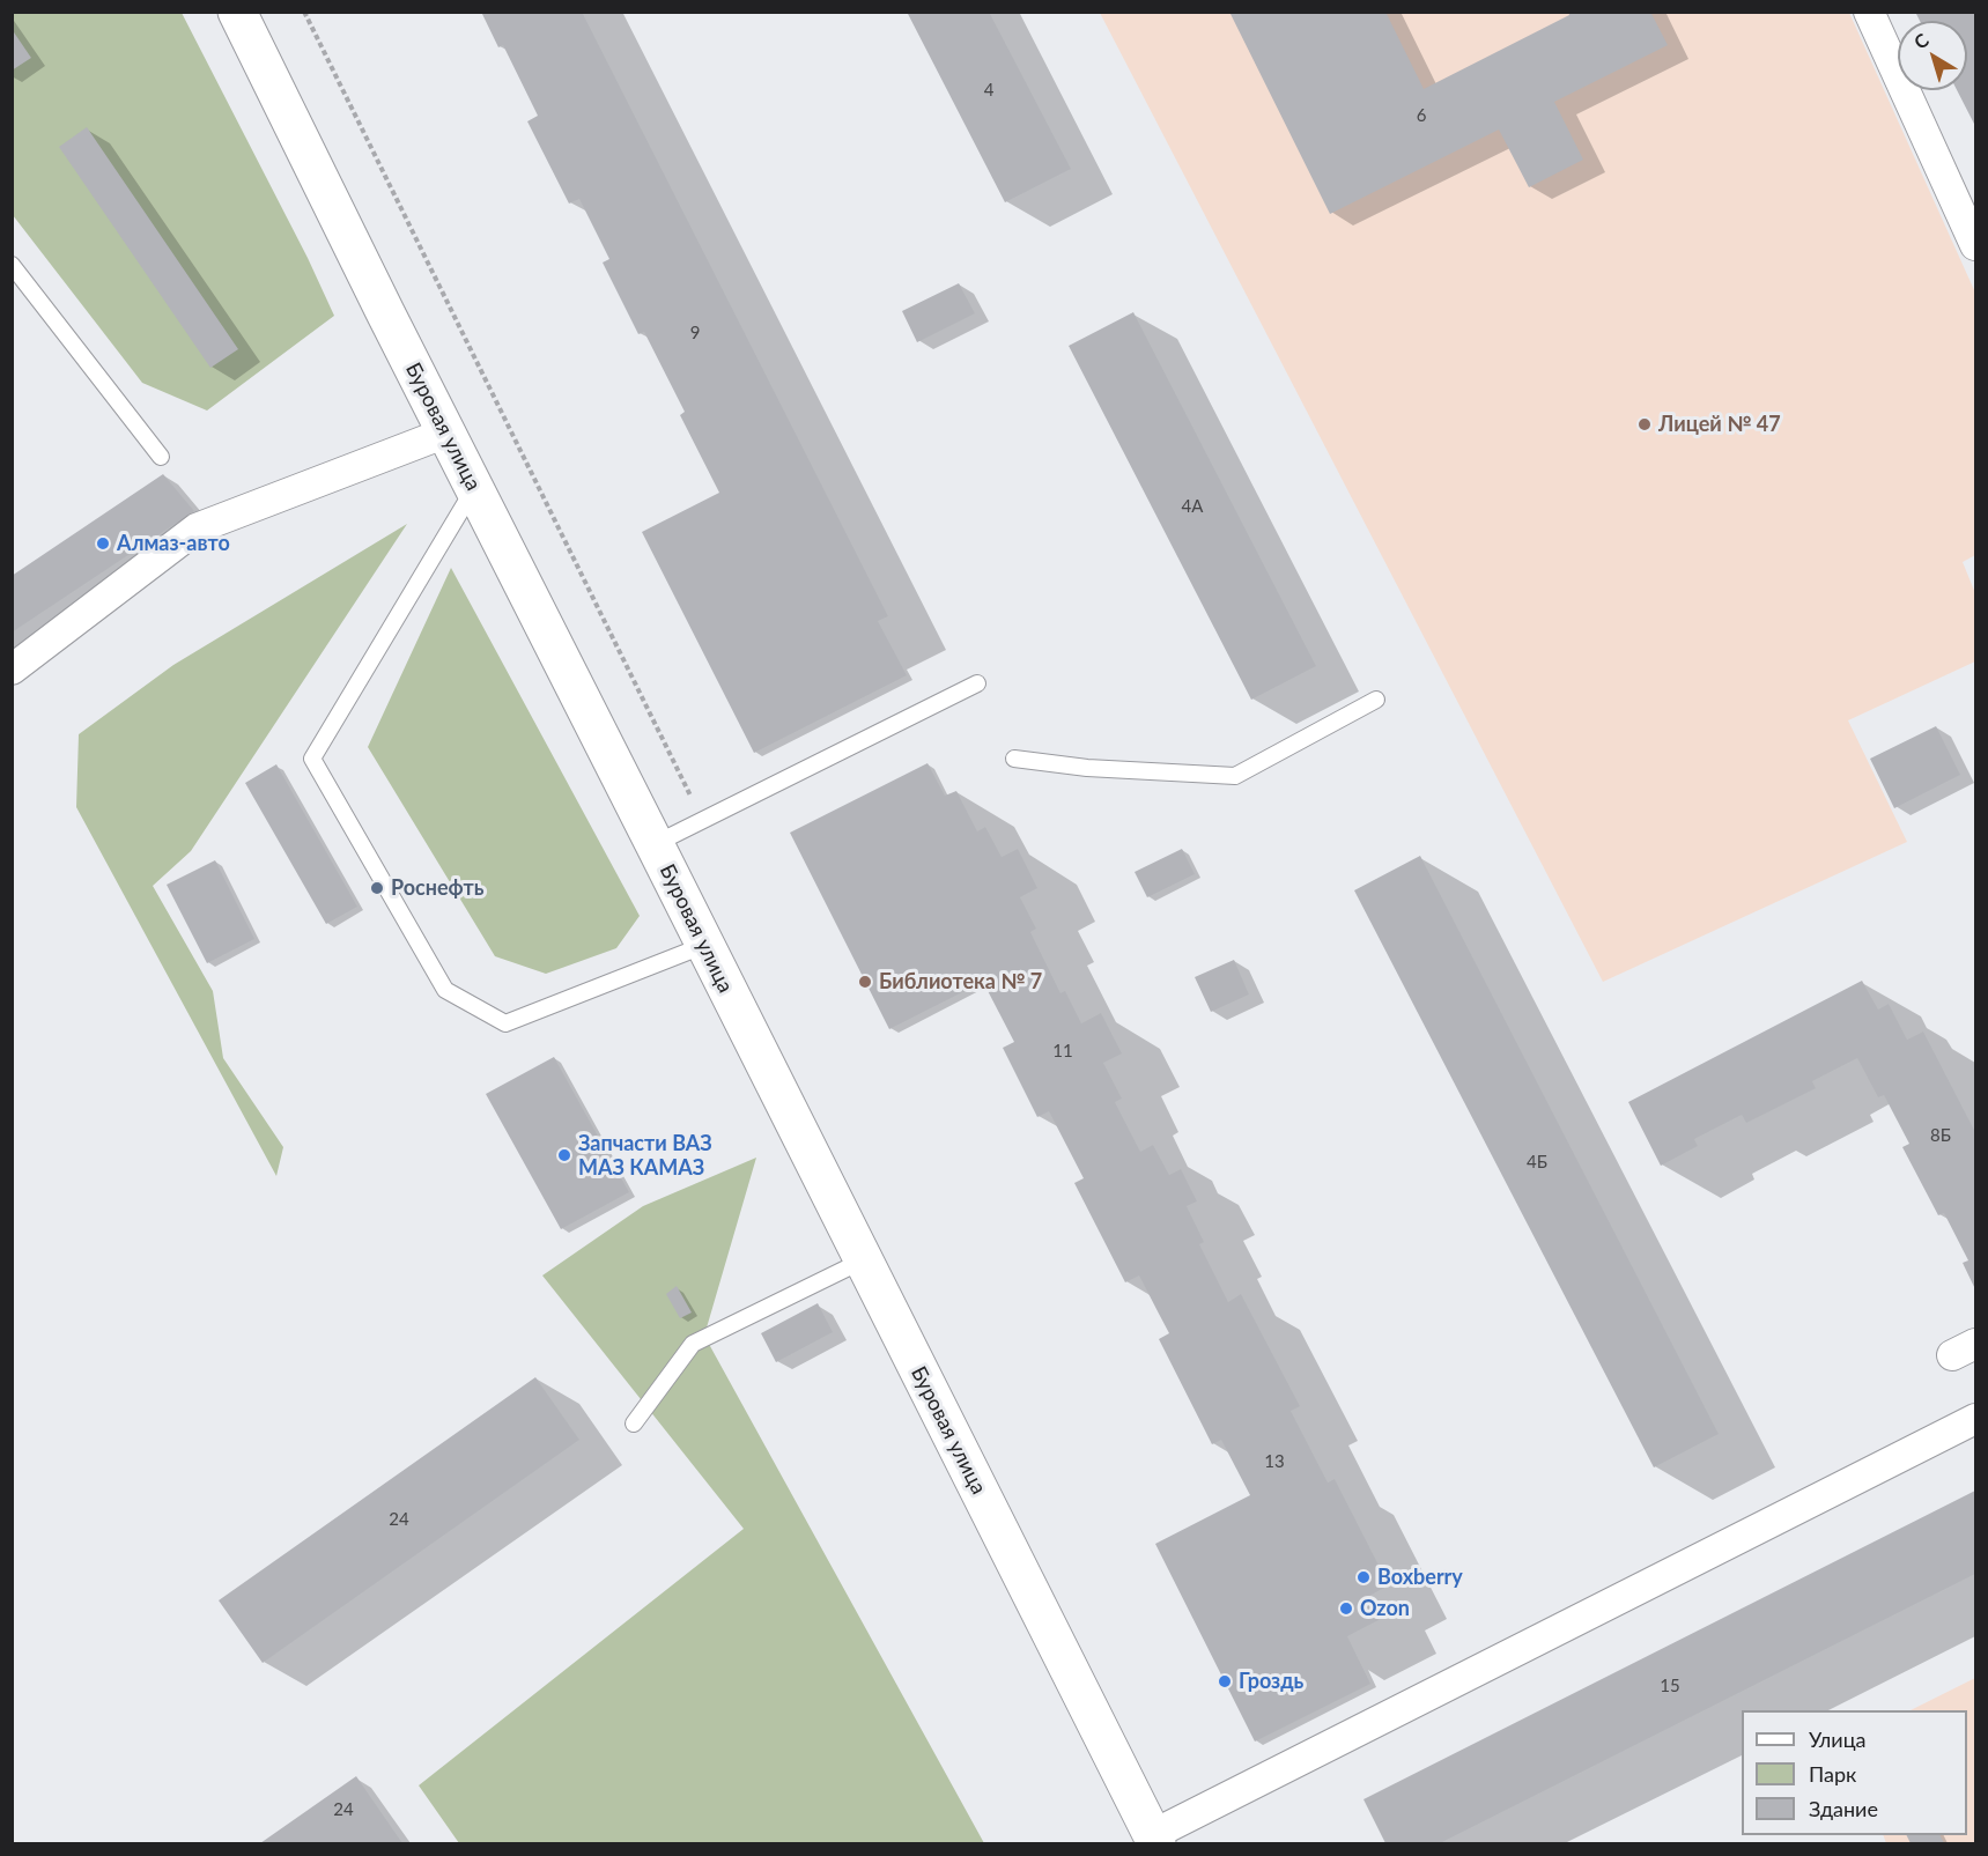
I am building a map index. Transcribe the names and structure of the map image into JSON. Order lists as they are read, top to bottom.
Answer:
{
  "streets": {
    "main road": ["Буровая улица"]
  },
  "places": [
    "Лицей № 47",
    "Алмаз-авто",
    "Роснефть",
    "Библиотека № 7",
    "Запчасти ВАЗ МАЗ КАМАЗ",
    "Boxberry",
    "Ozon",
    "Гроздь"
  ],
  "house_numbers": [
    "4",
    "6",
    "9",
    "4А",
    "11",
    "8Б",
    "4Б",
    "13",
    "24",
    "15",
    "24"
  ],
  "legend": ["Улица", "Парк", "Здание"],
  "north": "top left"
}
